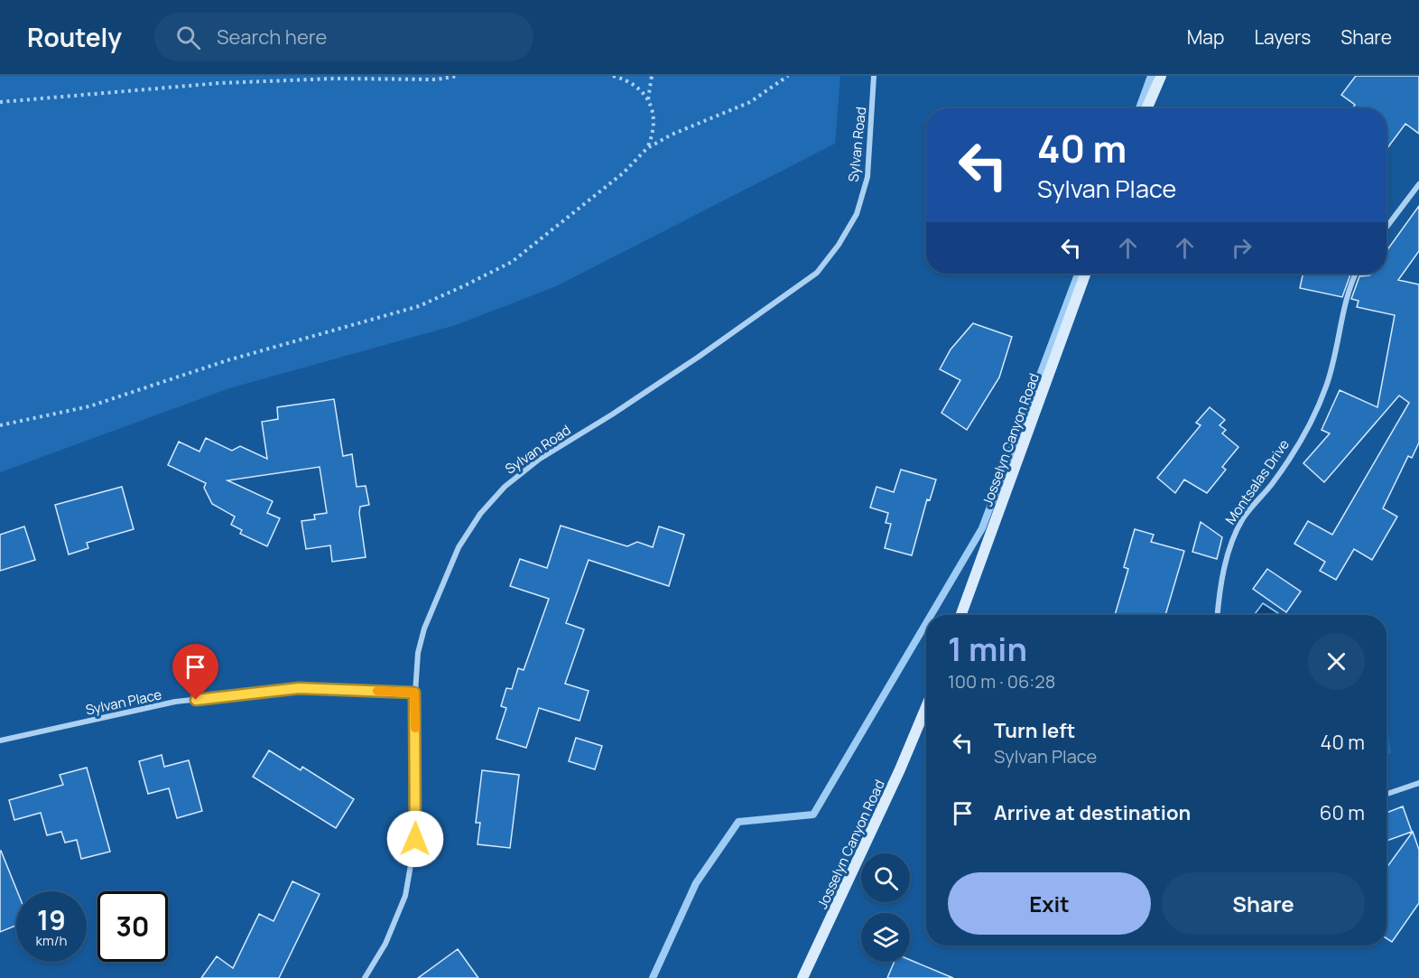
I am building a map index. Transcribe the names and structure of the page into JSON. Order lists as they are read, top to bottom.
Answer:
{
  "streets": {
    "street": [
      "Sylvan Road",
      "Josselyn Canyon Road",
      "Montsalas Drive",
      "Sylvan Place"
    ]
  },
  "crossings": [
    ["Sylvan Road", "Sylvan Place"]
  ],
  "page": {
    "header": "Routely",
    "search": "Search here",
    "nav": ["Map", "Layers", "Share"],
    "turn": ["40 m", "Sylvan Place"],
    "heading": ["1 min", "100 m · 06:28"],
    "list": [
      {
        "name": "Turn left",
        "note": "Sylvan Place",
        "value": "40 m"
      },
      {
        "name": "Arrive at destination",
        "value": "60 m"
      }
    ],
    "buttons": ["Exit", "Share"],
    "speed": "19 km/h",
    "limit": "30"
  }
}
